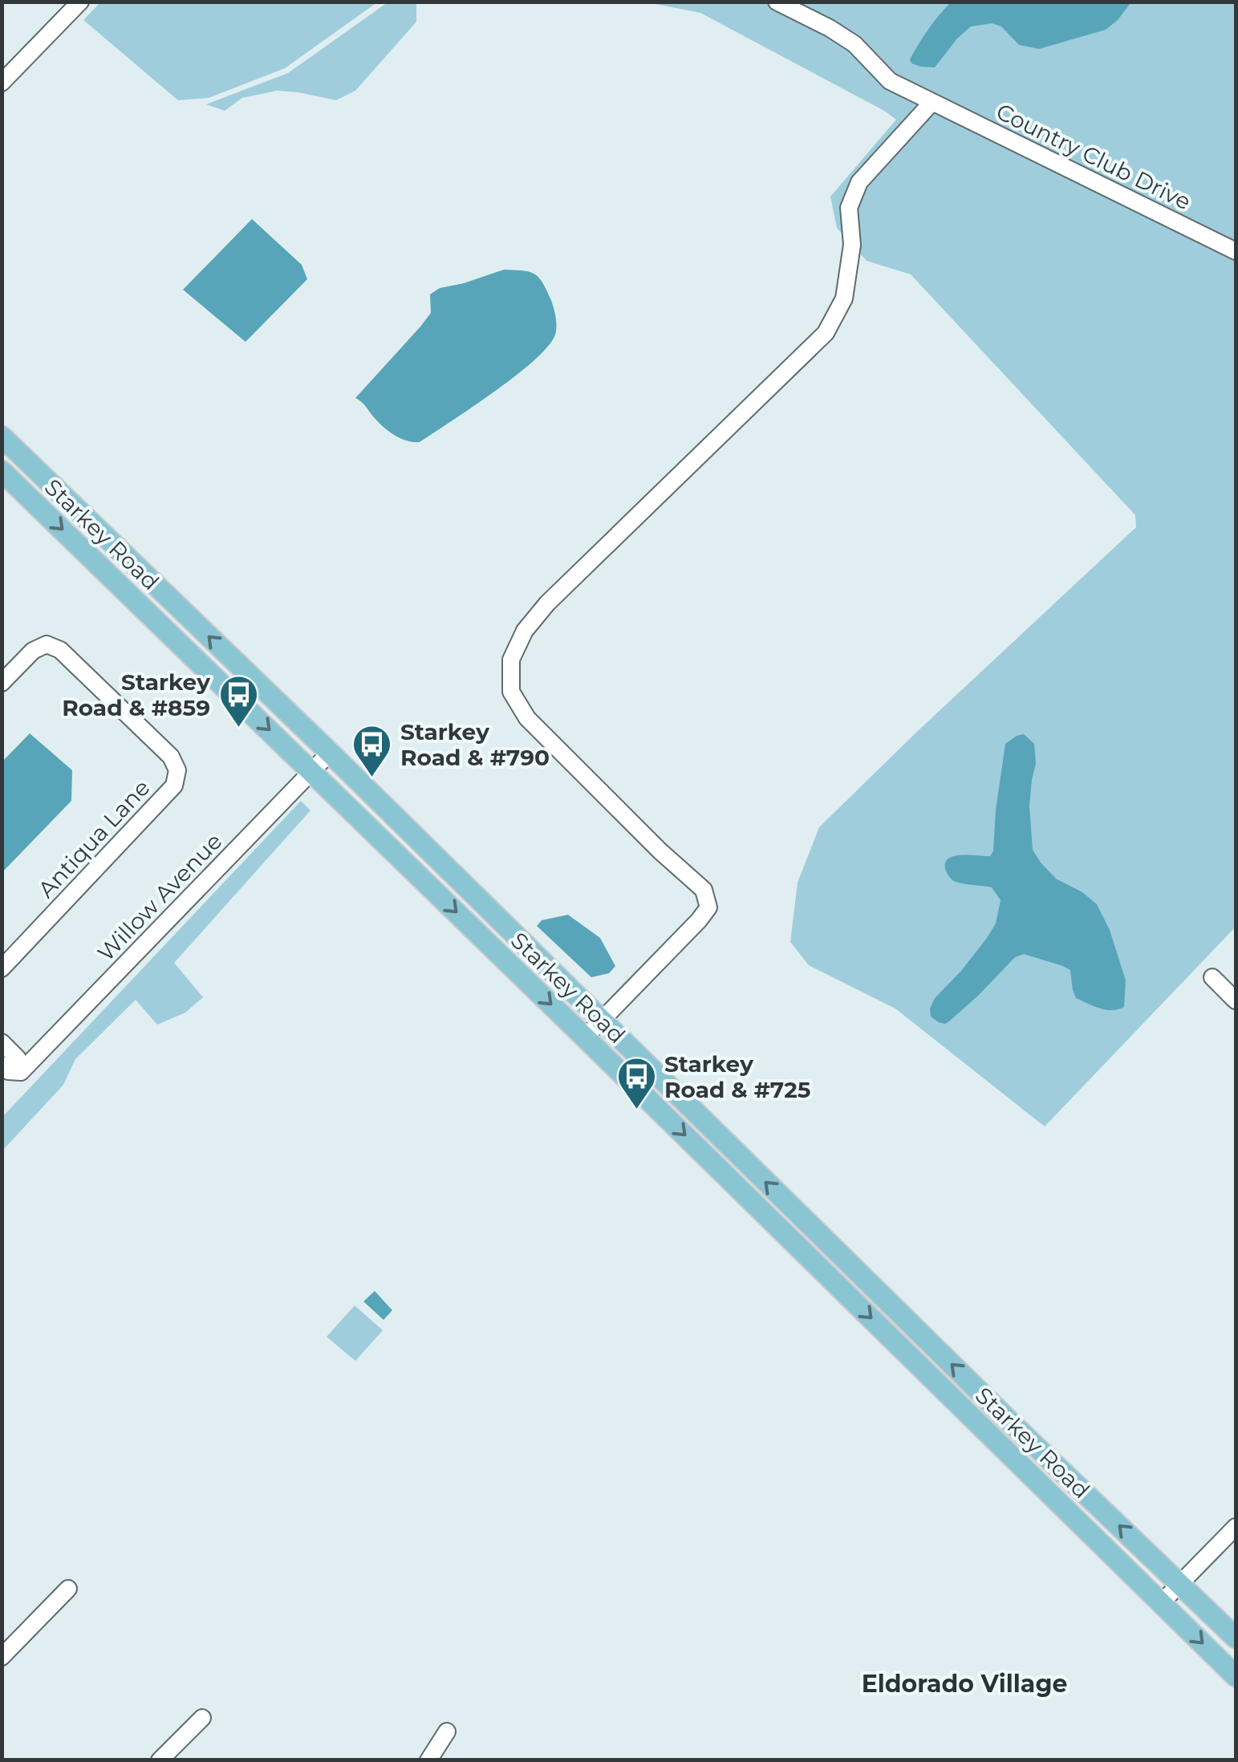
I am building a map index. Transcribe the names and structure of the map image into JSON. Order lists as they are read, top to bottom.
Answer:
{
  "streets": {
    "main road": ["Starkey Road"],
    "street": ["Country Club Drive", "Antiqua Lane", "Willow Avenue"]
  },
  "crossings": [
    ["Starkey Road", "Willow Avenue"]
  ],
  "districts": ["Eldorado Village"],
  "places": {
    "bus stop": ["Starkey Road & #859", "Starkey Road & #790", "Starkey Road & #725"]
  }
}
